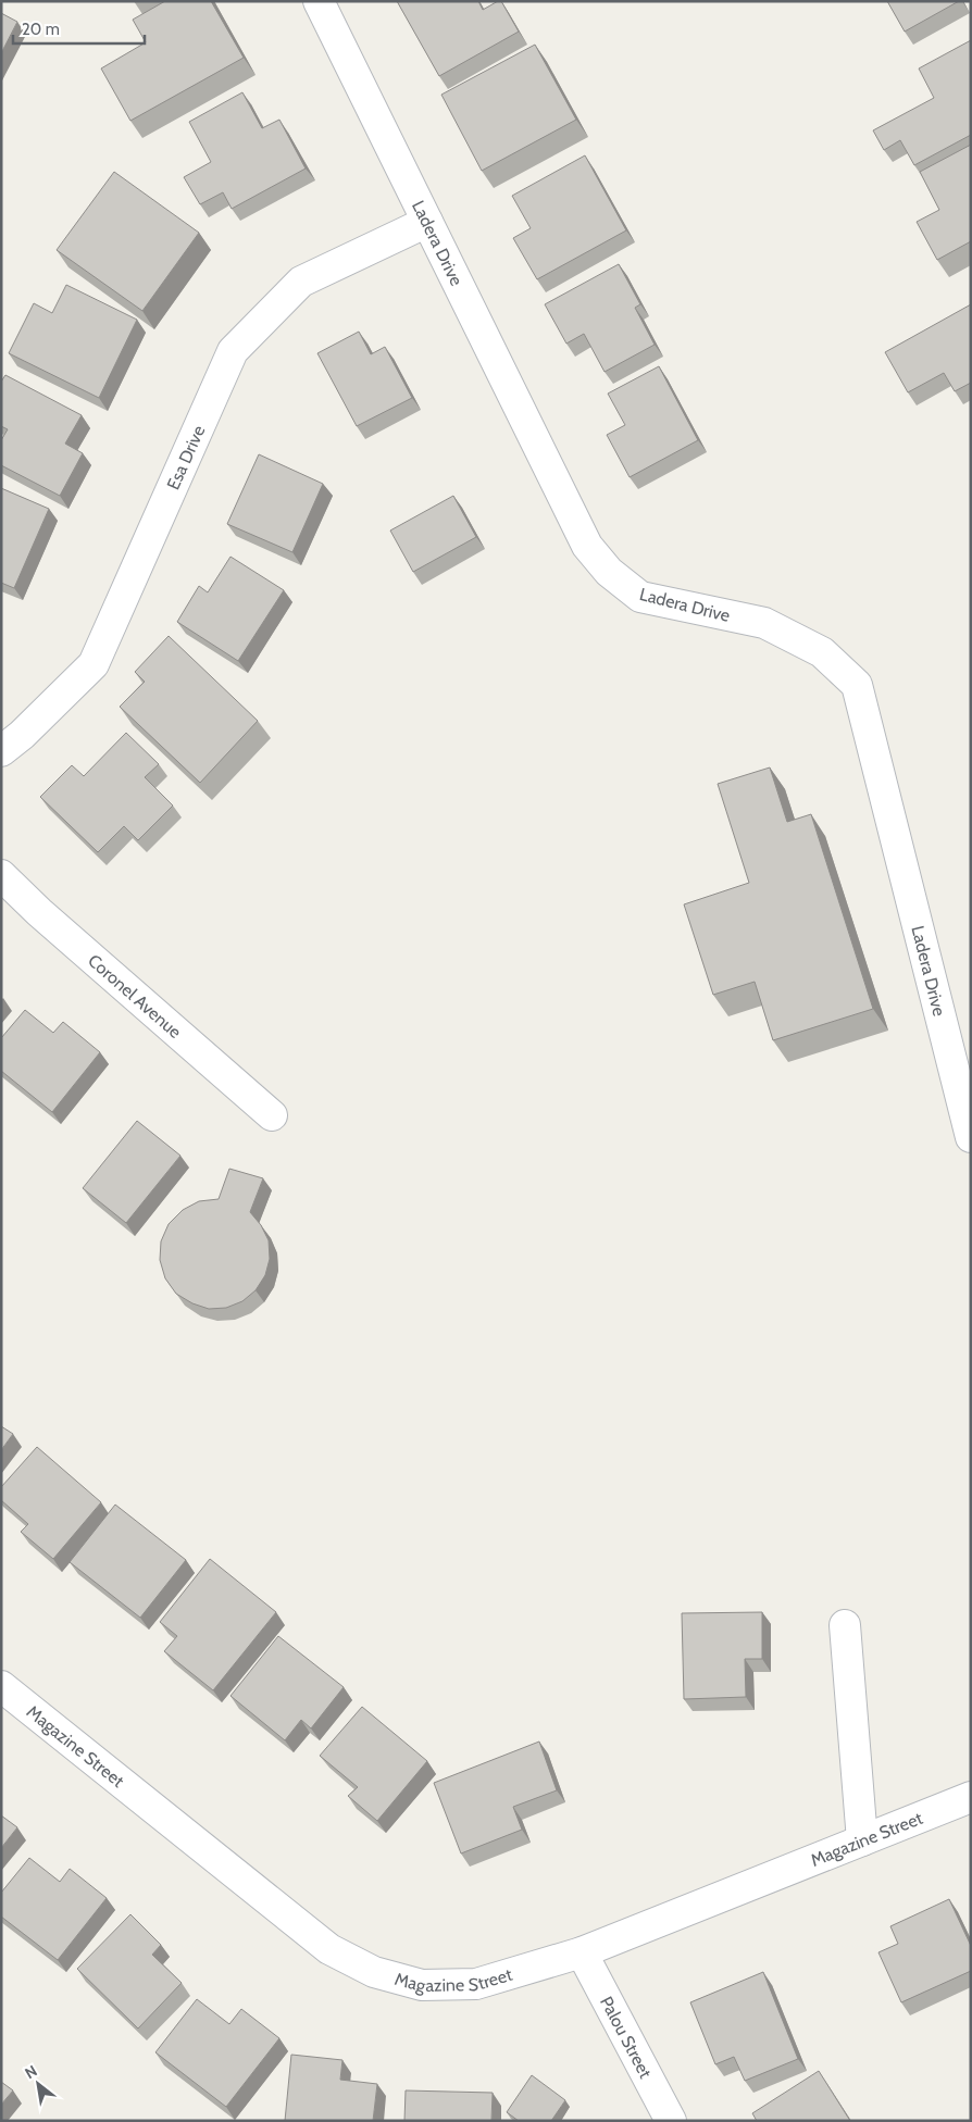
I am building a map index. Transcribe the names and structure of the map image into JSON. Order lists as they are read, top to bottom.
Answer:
{
  "streets": {
    "street": [
      "Ladera Drive",
      "Esa Drive",
      "Coronel Avenue",
      "Magazine Street",
      "Palou Street"
    ]
  },
  "crossings": [
    ["Ladera Drive", "Esa Drive"],
    ["Magazine Street", "Palou Street"]
  ],
  "scale_bar": "20 m",
  "north": "top left"
}
